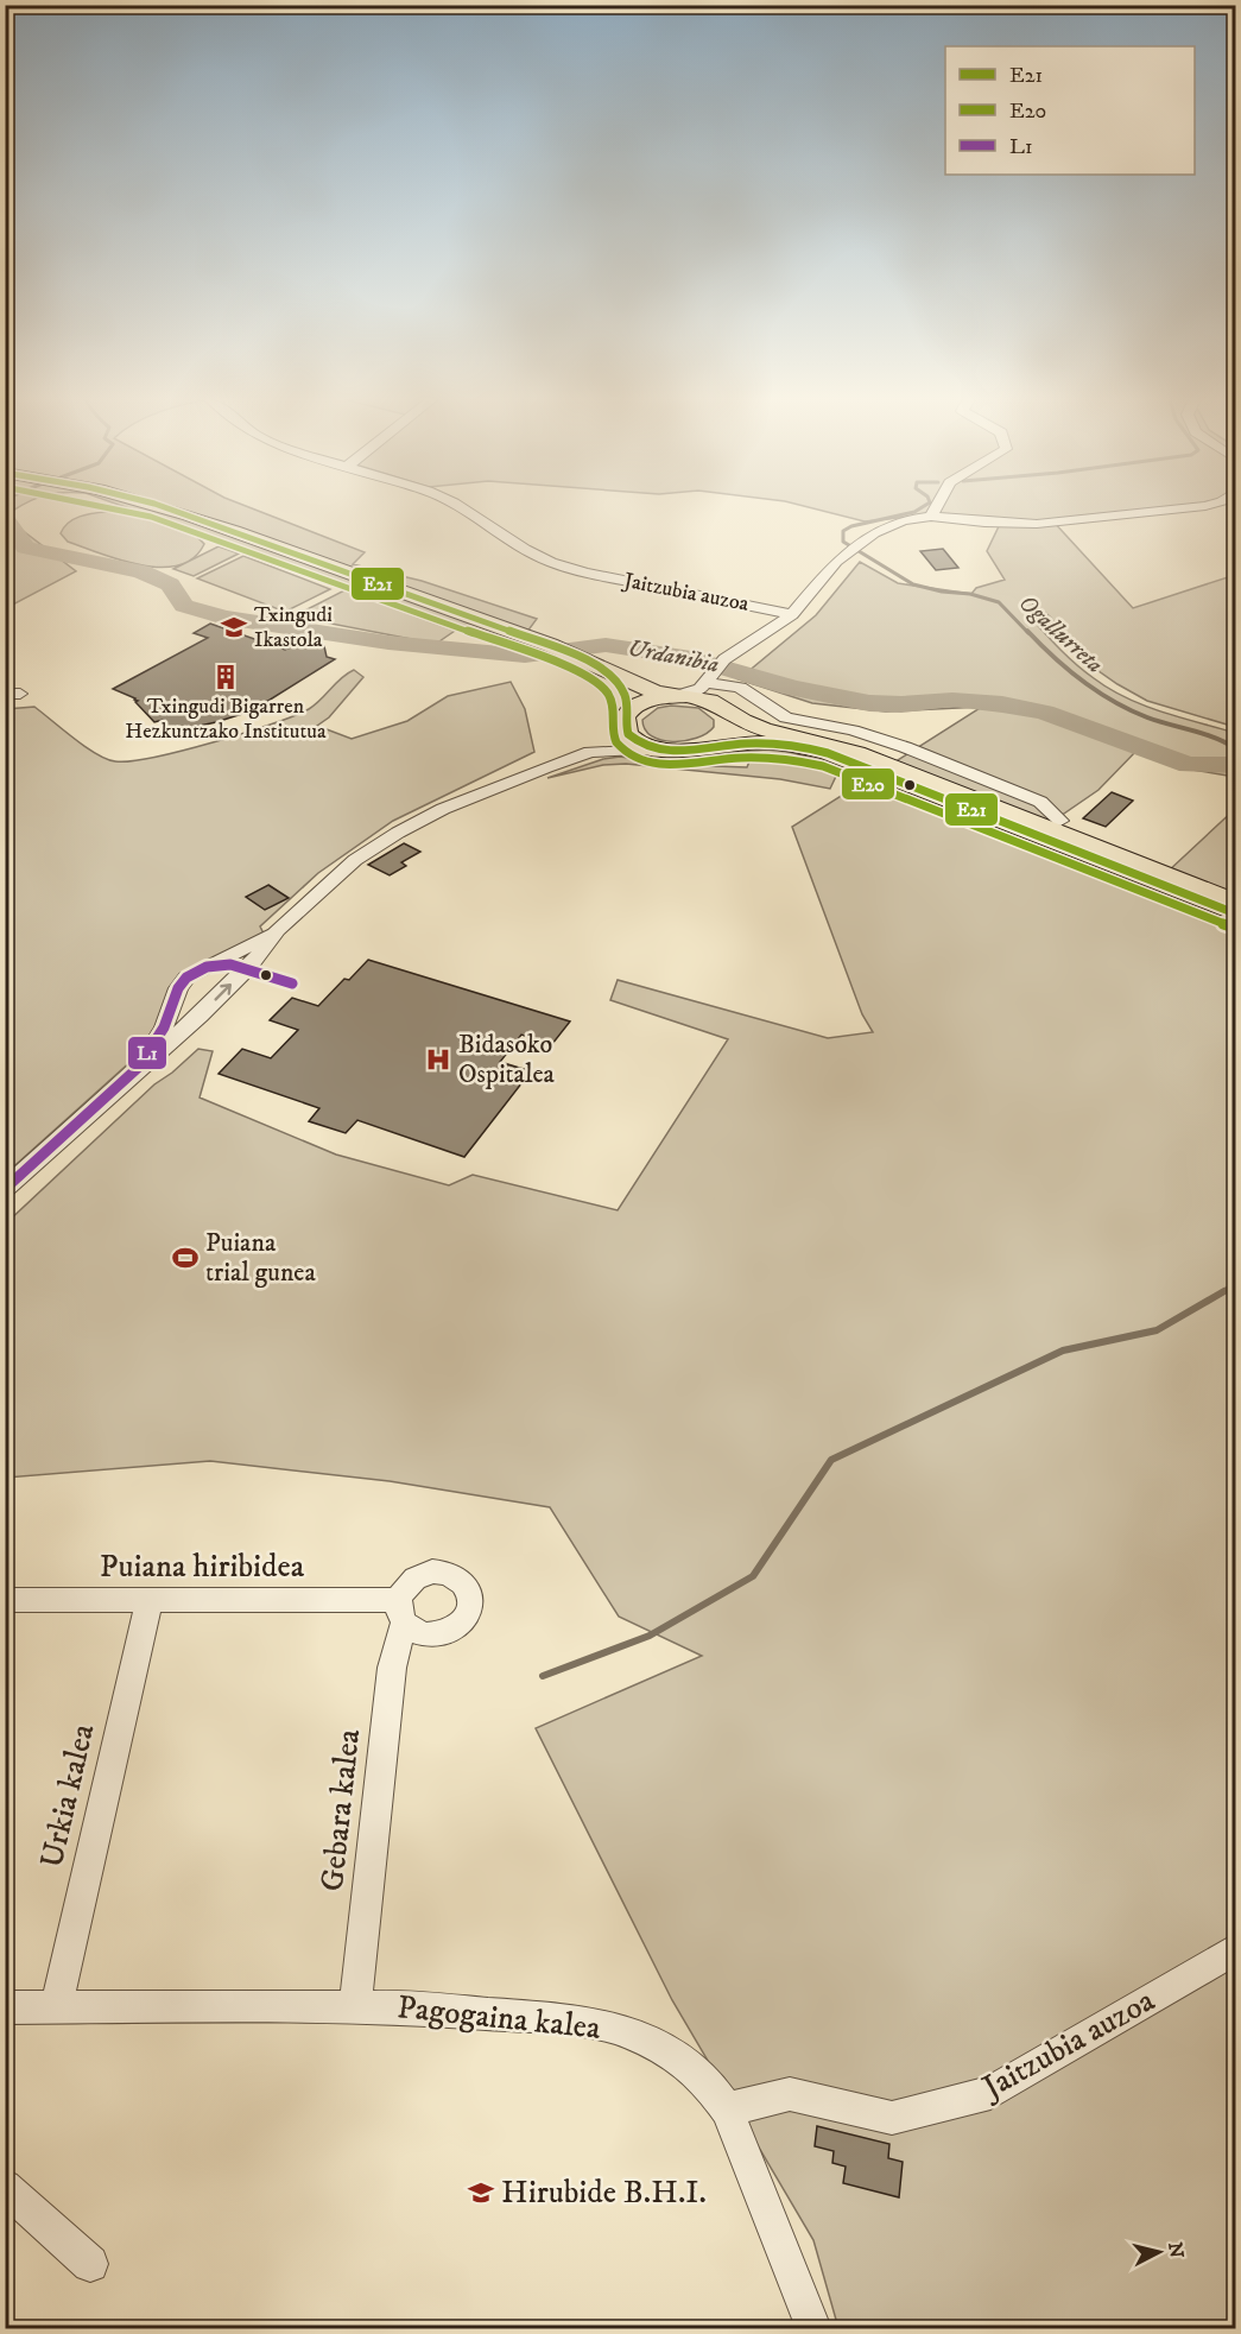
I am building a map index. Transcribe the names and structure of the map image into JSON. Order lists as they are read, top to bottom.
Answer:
{
  "streets": {
    "street": [
      "Jaitzubia auzoa",
      "Puiana hiribidea",
      "Urkia kalea",
      "Gebara kalea",
      "Pagogaina kalea"
    ]
  },
  "crossings": [
    ["Jaitzubia auzoa", "Pagogaina kalea"],
    ["Puiana hiribidea", "Urkia kalea"],
    ["Puiana hiribidea", "Gebara kalea"],
    ["Urkia kalea", "Pagogaina kalea"],
    ["Gebara kalea", "Pagogaina kalea"]
  ],
  "water": ["Ogallurreta", "Urdanibia"],
  "places": {
    "school or university": ["Txingudi Ikastola", "Hirubide B.H.I."],
    "building": ["Txingudi Bigarren Hezkuntzako Institutua"],
    "hospital": ["Bidasoko Ospitalea"],
    "sports": ["Puiana trial gunea"]
  },
  "lines": ["transit line E21", "transit line E20", "transit line L1"],
  "legend": ["E21", "E20", "L1"],
  "north": "right"
}
